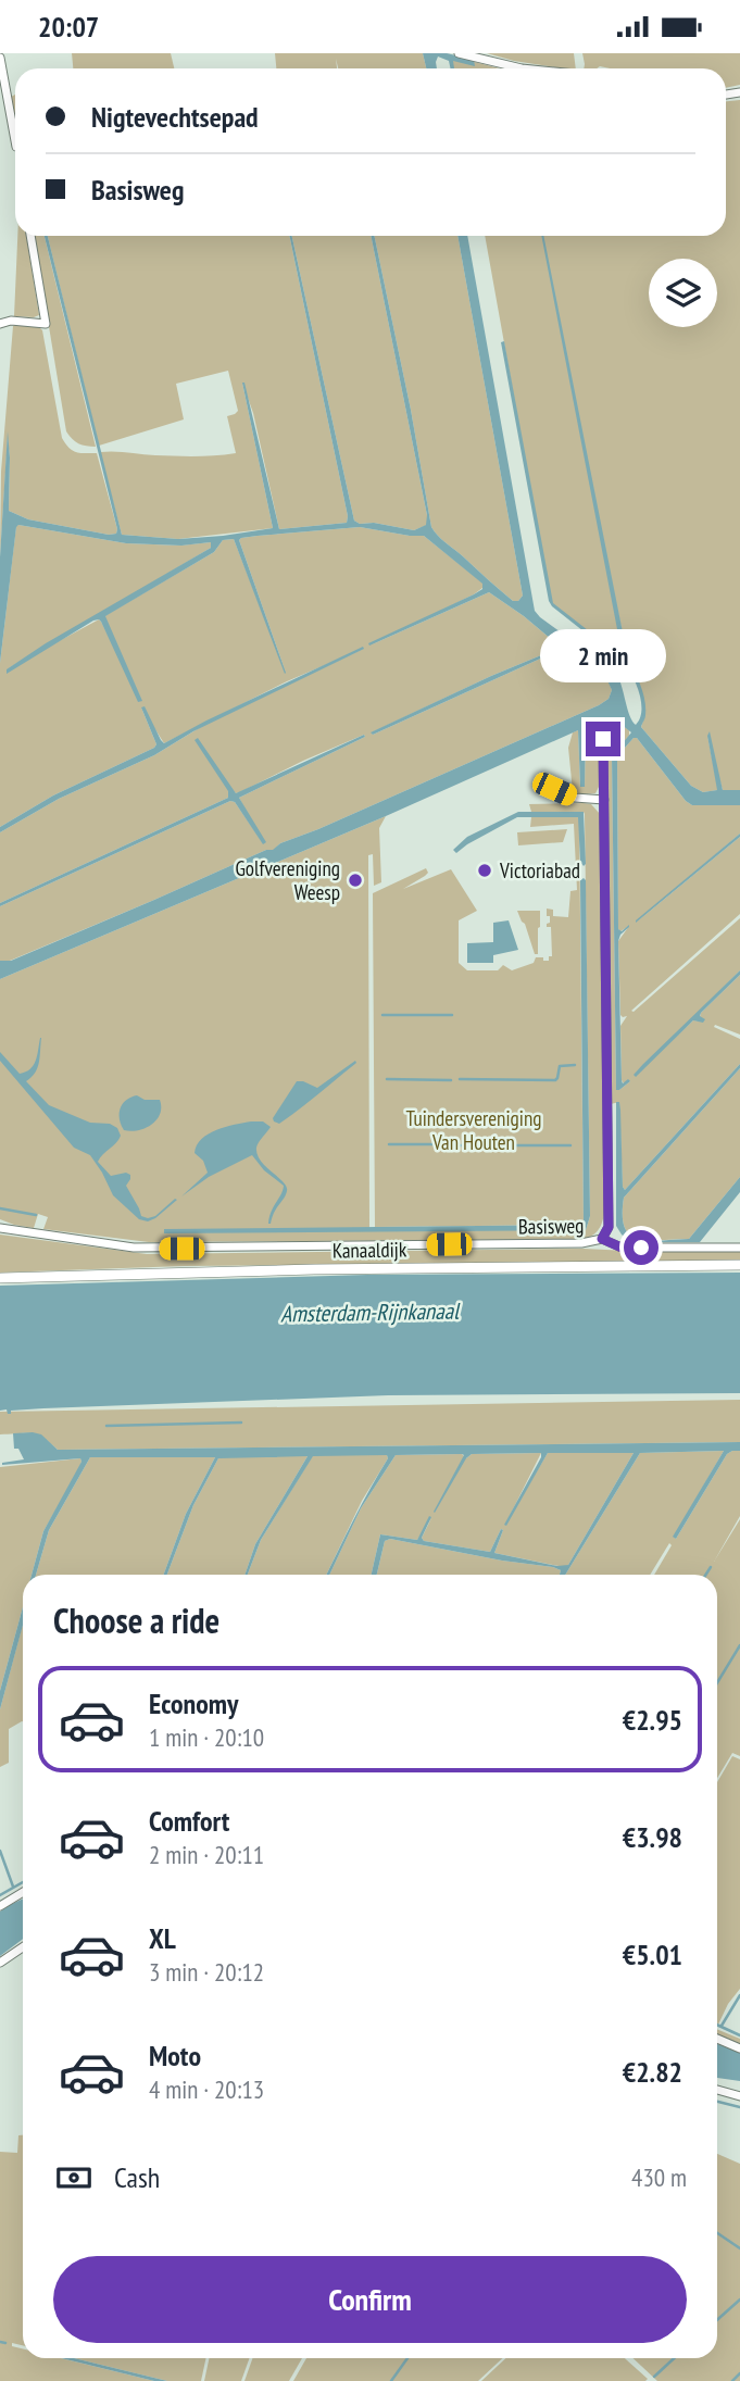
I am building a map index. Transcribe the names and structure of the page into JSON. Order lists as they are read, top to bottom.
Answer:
{
  "streets": {
    "street": ["Basisweg", "Kanaaldijk"]
  },
  "water": ["Amsterdam-Rijnkanaal"],
  "parks": ["Tuindersvereniging Van Houten"],
  "places": ["Victoriabad", "Golfvereniging Weesp"],
  "page": {
    "status": "20:07",
    "banner": ["Nigtevechtsepad", "Basisweg"],
    "bubble": "2 min",
    "heading": "Choose a ride",
    "list": [
      {
        "name": "Economy",
        "note": "1 min · 20:10",
        "value": "€2.95"
      },
      {
        "name": "Comfort",
        "note": "2 min · 20:11",
        "value": "€3.98"
      },
      {
        "name": "XL",
        "note": "3 min · 20:12",
        "value": "€5.01"
      },
      {
        "name": "Moto",
        "note": "4 min · 20:13",
        "value": "€2.82"
      }
    ],
    "pay": ["Cash", "430 m"],
    "buttons": "Confirm"
  }
}
